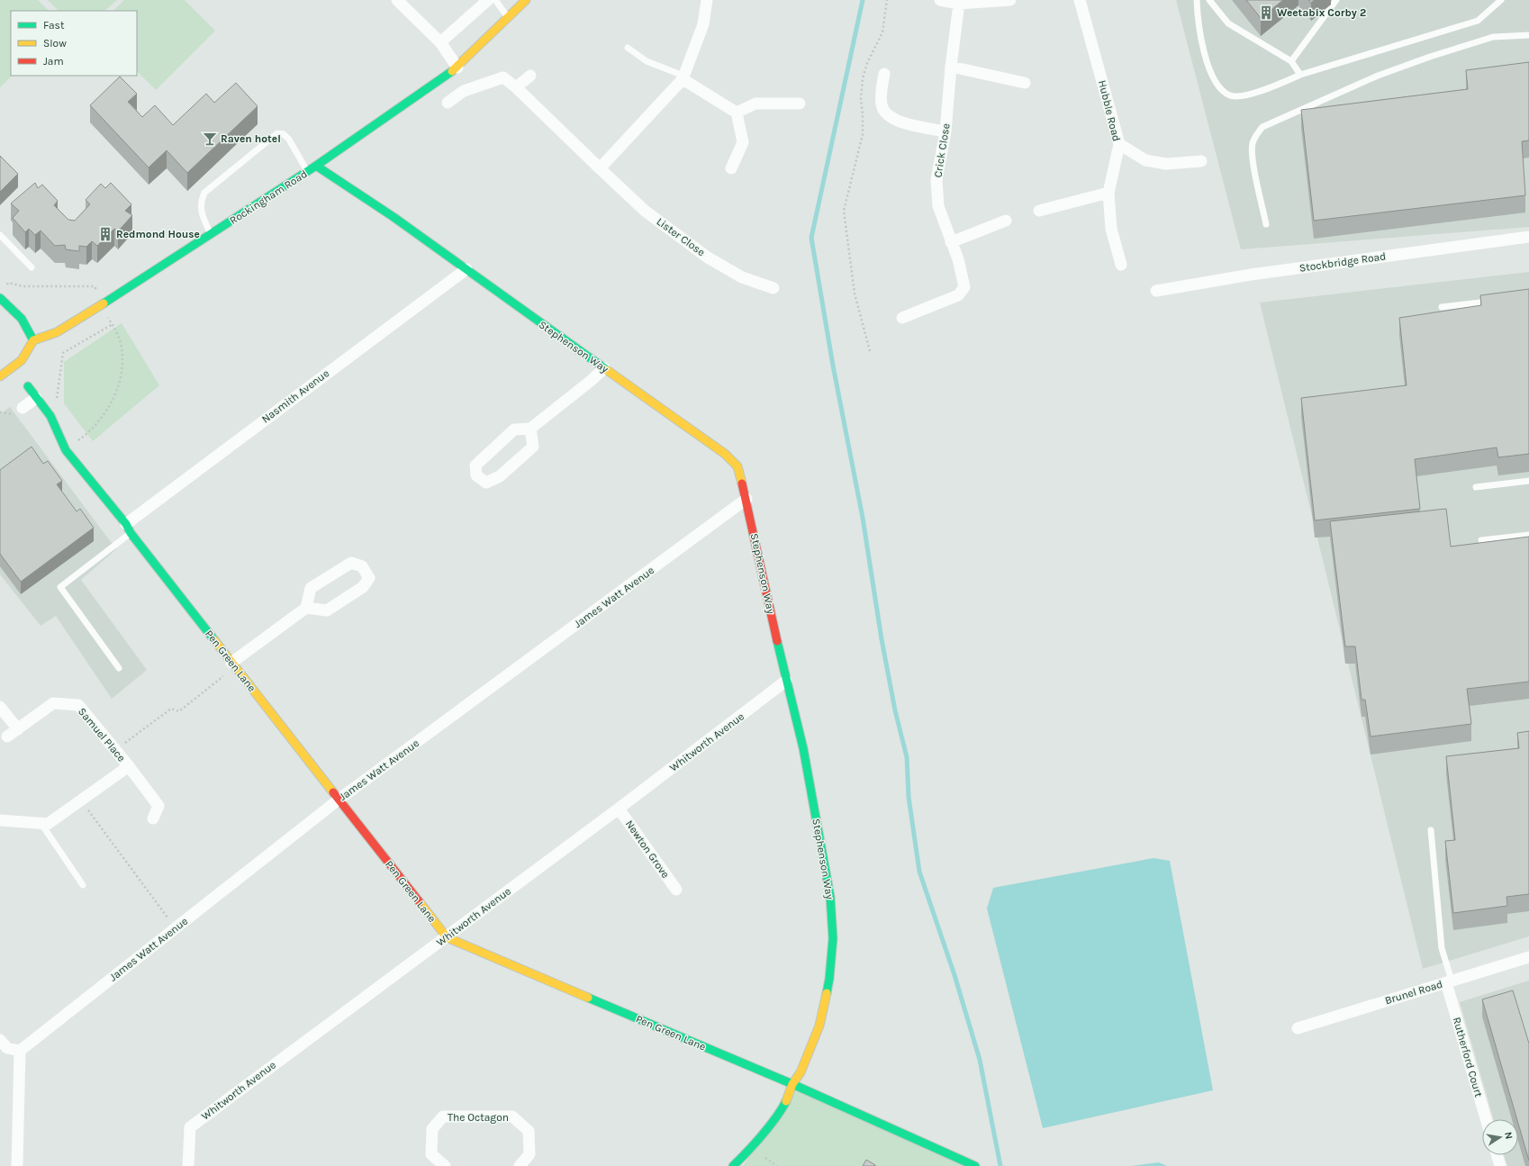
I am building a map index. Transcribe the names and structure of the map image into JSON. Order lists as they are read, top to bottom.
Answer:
{
  "streets": {
    "street": [
      "Hubble Road",
      "Crick Close",
      "Rockingham Road",
      "Lister Close",
      "Stockbridge Road",
      "Stephenson Way",
      "Nasmith Avenue",
      "James Watt Avenue",
      "Pen Green Lane",
      "Samuel Place",
      "Whitworth Avenue",
      "Newton Grove",
      "Brunel Road",
      "Rutherford Court",
      "The Octagon"
    ]
  },
  "crossings": [
    ["Rockingham Road", "Stephenson Way"],
    ["Stephenson Way", "Nasmith Avenue"],
    ["Stephenson Way", "James Watt Avenue"],
    ["Stephenson Way", "Pen Green Lane"],
    ["Stephenson Way", "Whitworth Avenue"],
    ["Nasmith Avenue", "Pen Green Lane"],
    ["James Watt Avenue", "Pen Green Lane"],
    ["Pen Green Lane", "Whitworth Avenue"],
    ["Whitworth Avenue", "Newton Grove"],
    ["Brunel Road", "Rutherford Court"]
  ],
  "places": {
    "building": ["Weetabix Corby 2", "Redmond House"],
    "bar": ["Raven hotel"]
  },
  "legend": ["Fast", "Slow", "Jam"],
  "north": "right"
}
